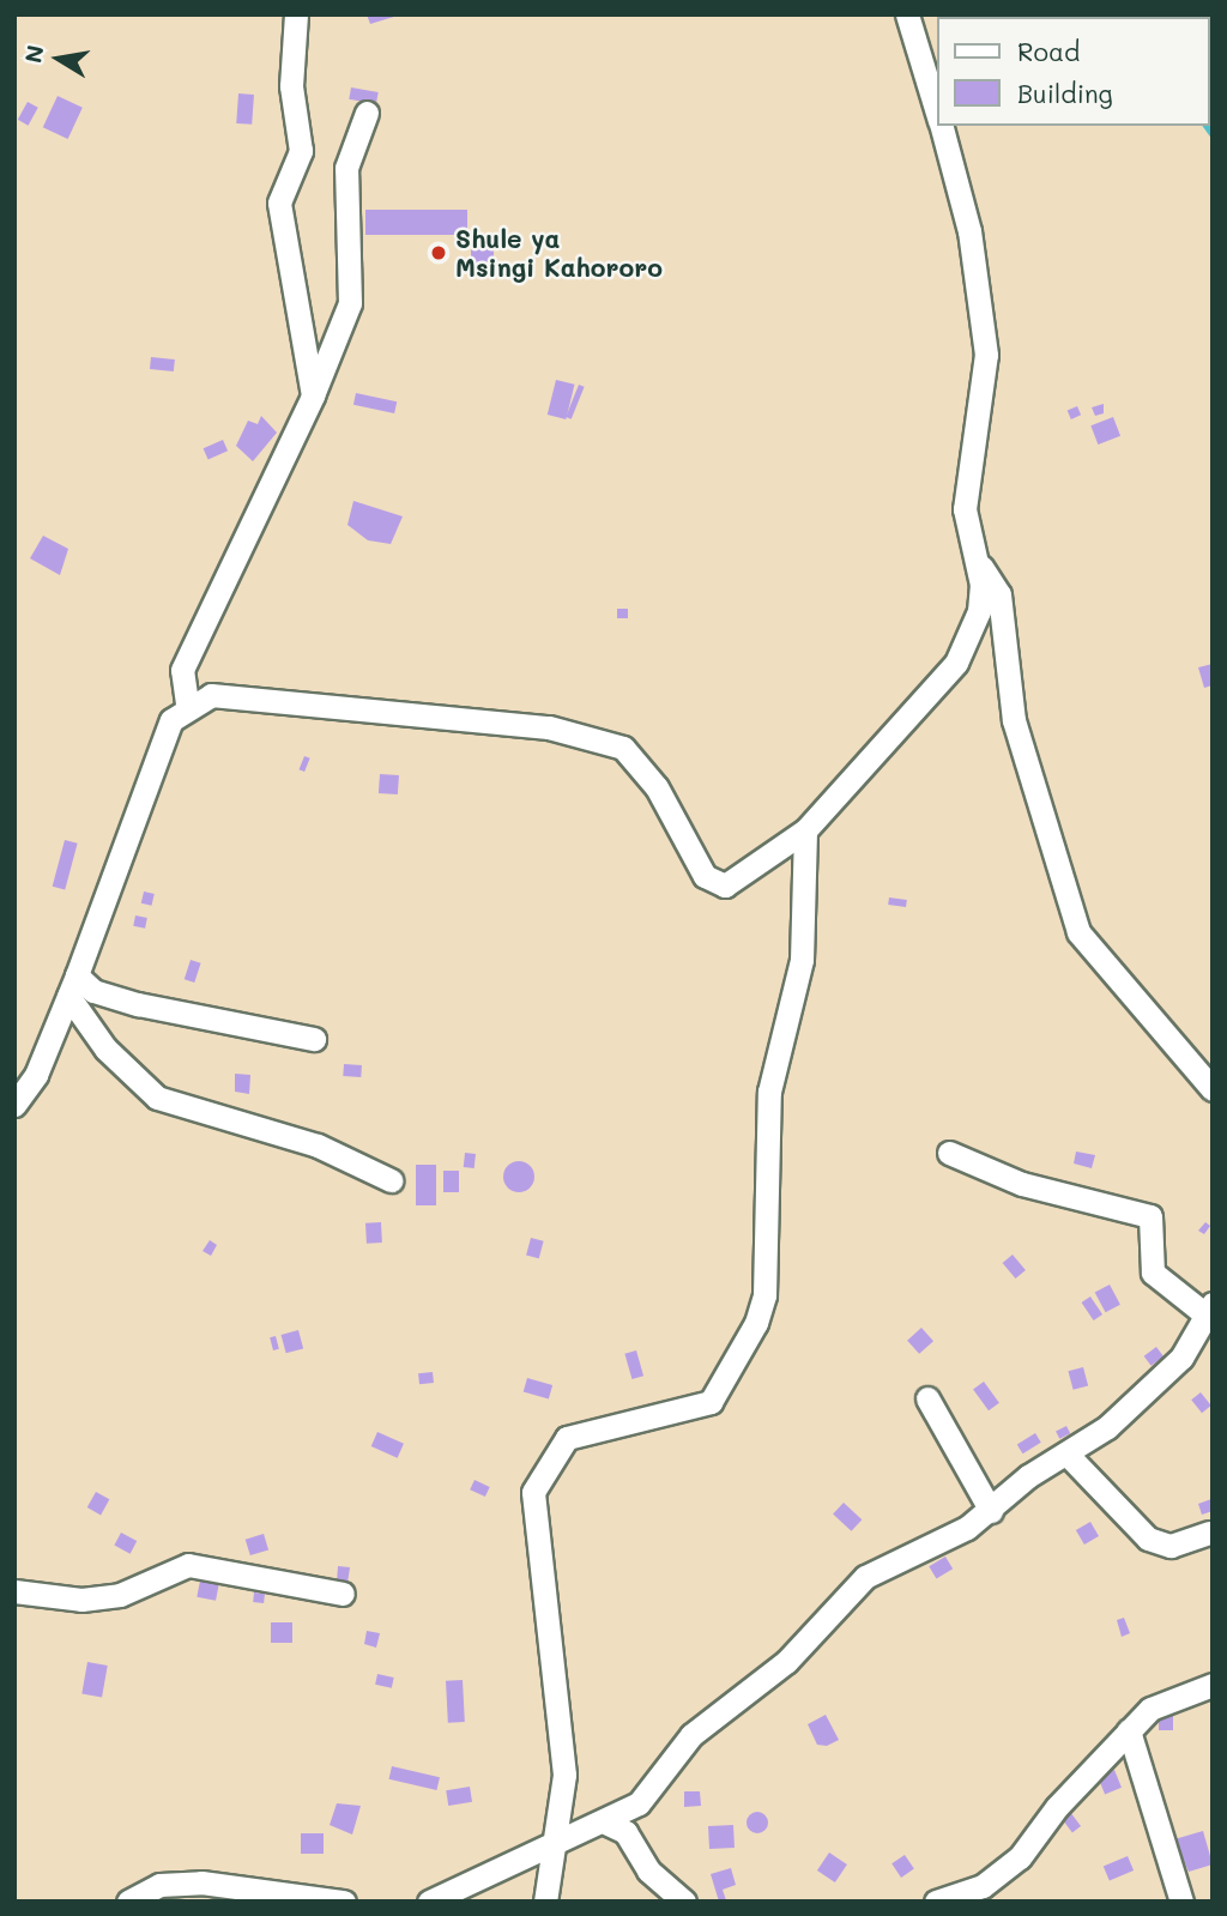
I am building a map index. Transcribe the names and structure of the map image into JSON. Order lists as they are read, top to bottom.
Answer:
{
  "places": ["Shule ya Msingi Kahororo"],
  "legend": ["Road", "Building"],
  "north": "left"
}
